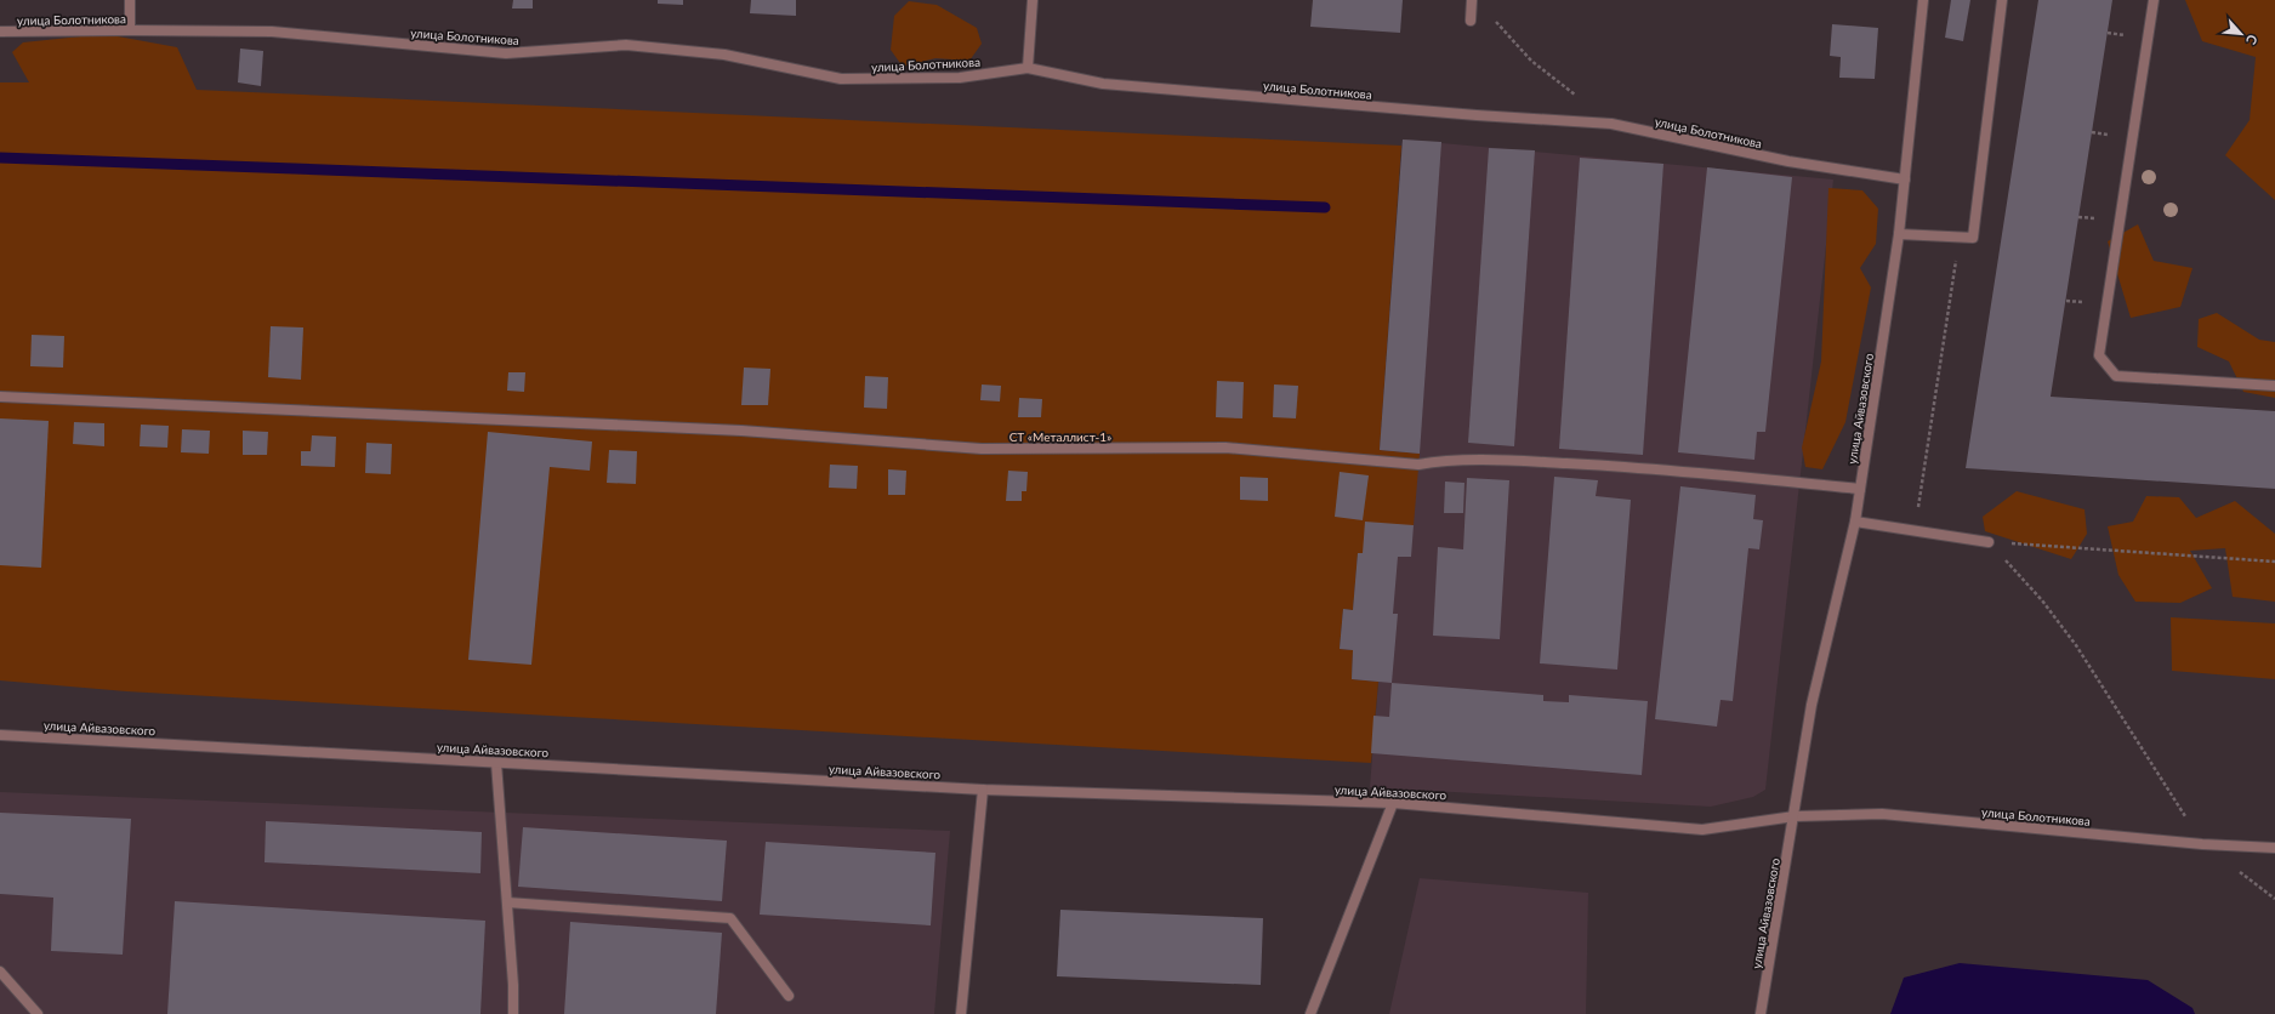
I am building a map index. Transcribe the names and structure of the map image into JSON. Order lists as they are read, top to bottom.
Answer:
{
  "streets": {
    "street": ["улица Болотникова", "улица Айвазовского"]
  },
  "crossings": [
    ["улица Болотникова", "улица Айвазовского"]
  ],
  "parks": ["СТ «Металлист-1»"],
  "north": "bottom right"
}
